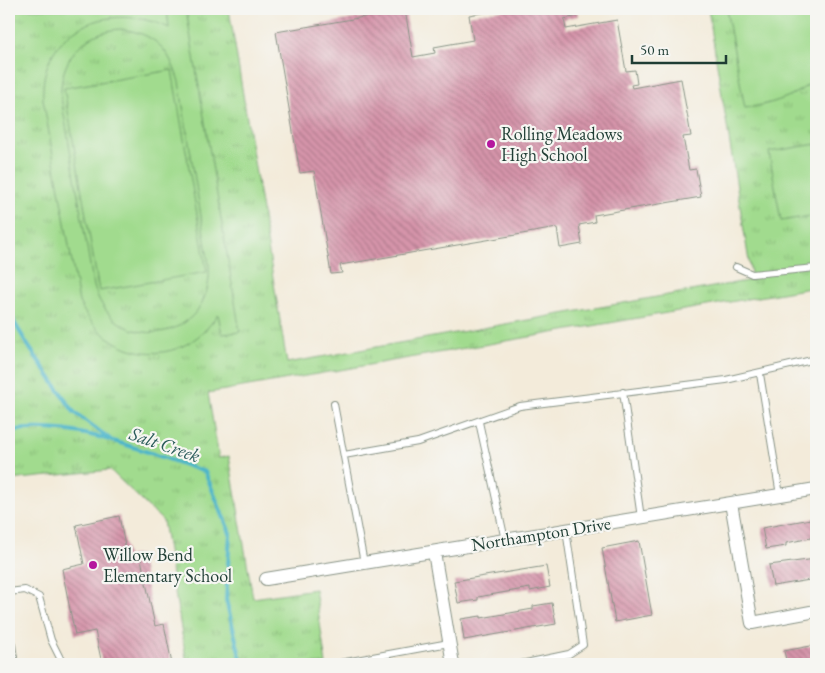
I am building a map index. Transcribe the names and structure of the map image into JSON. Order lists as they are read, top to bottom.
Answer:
{
  "streets": {
    "street": ["Northampton Drive"]
  },
  "water": ["Salt Creek"],
  "places": ["Rolling Meadows High School", "Willow Bend Elementary School"],
  "scale_bar": "50 m"
}
